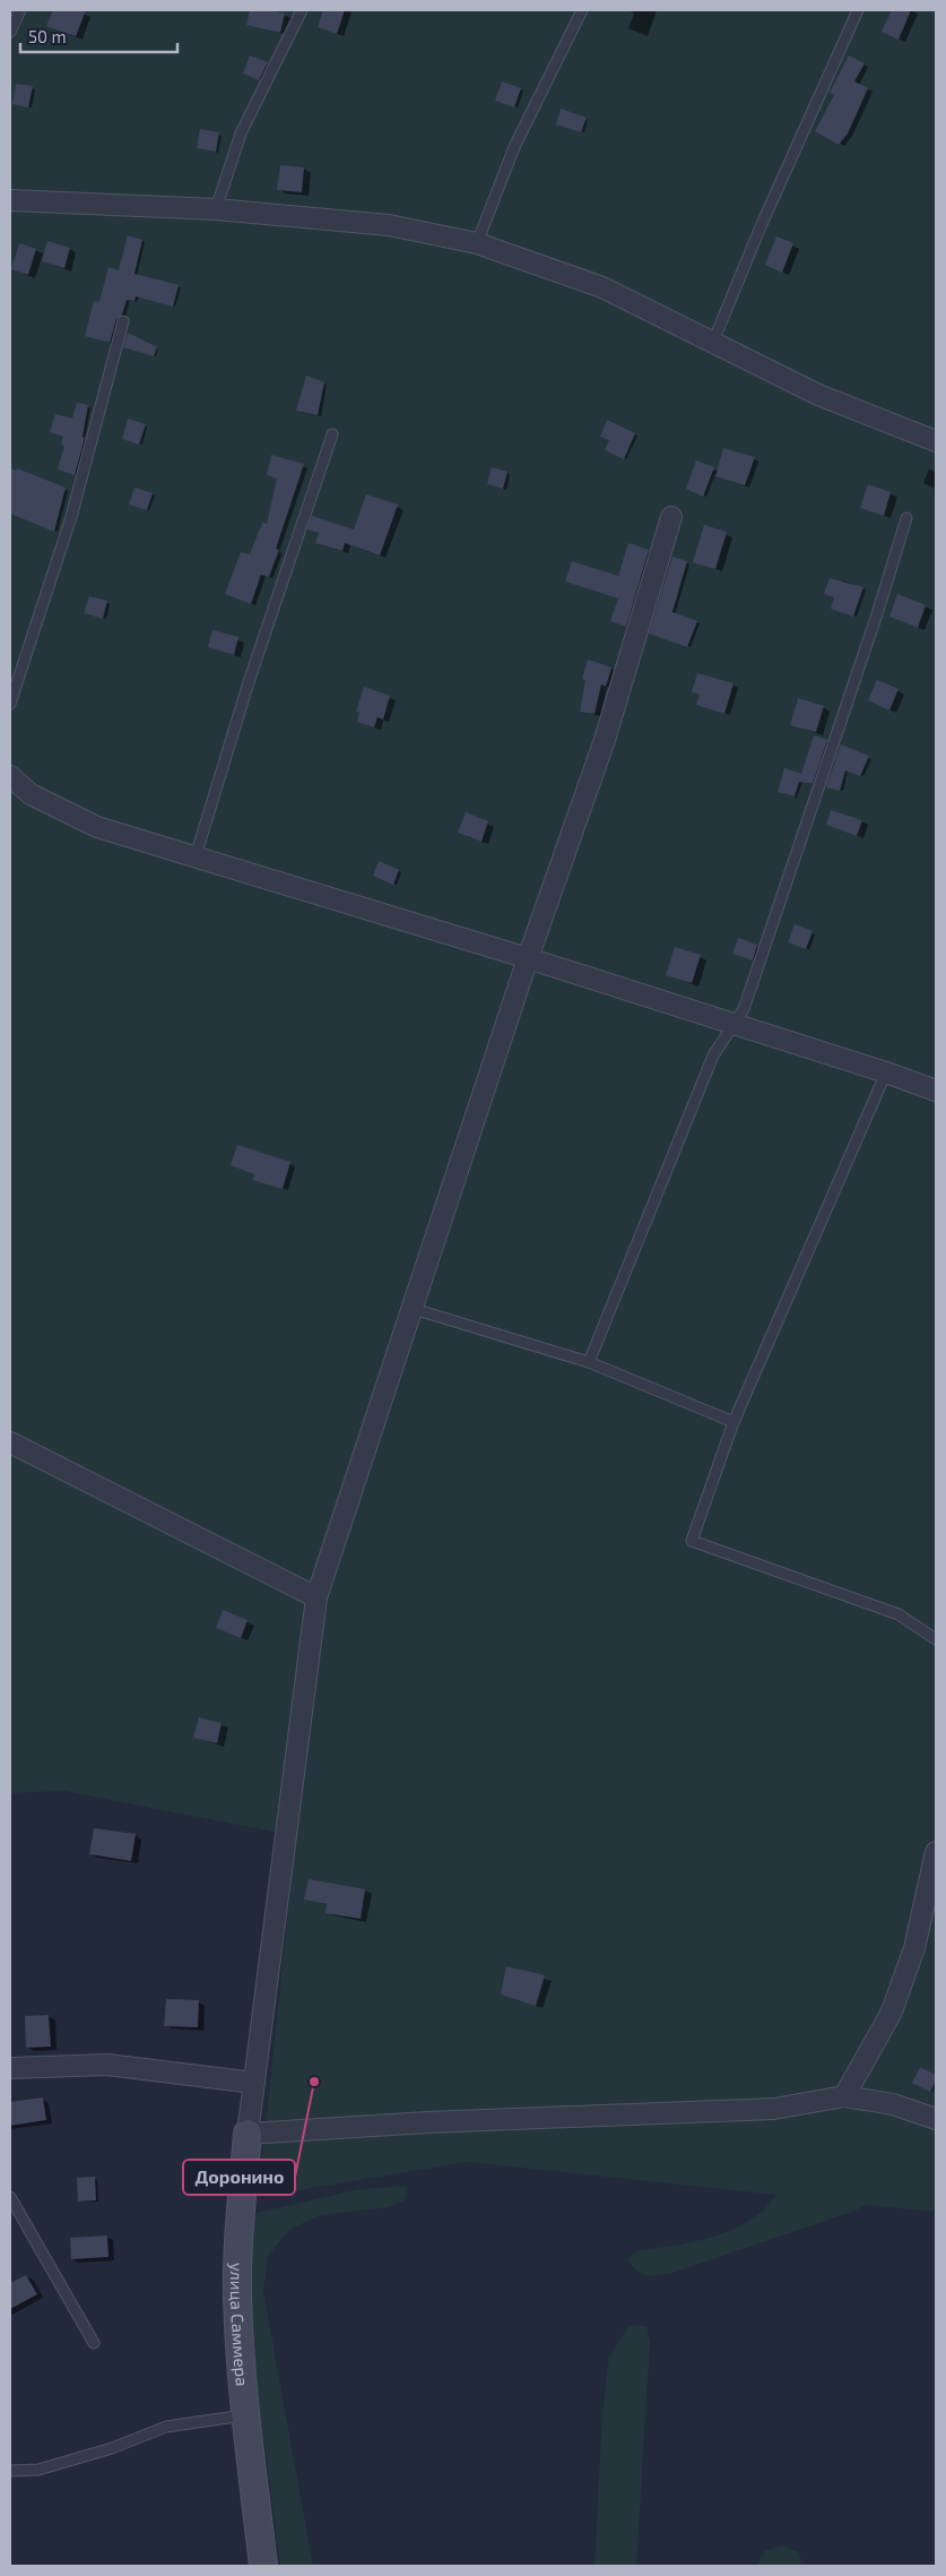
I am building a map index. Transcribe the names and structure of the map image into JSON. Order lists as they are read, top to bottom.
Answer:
{
  "streets": {
    "street": ["улица Саммера"]
  },
  "places": ["Доронино"],
  "scale_bar": "50 m"
}
